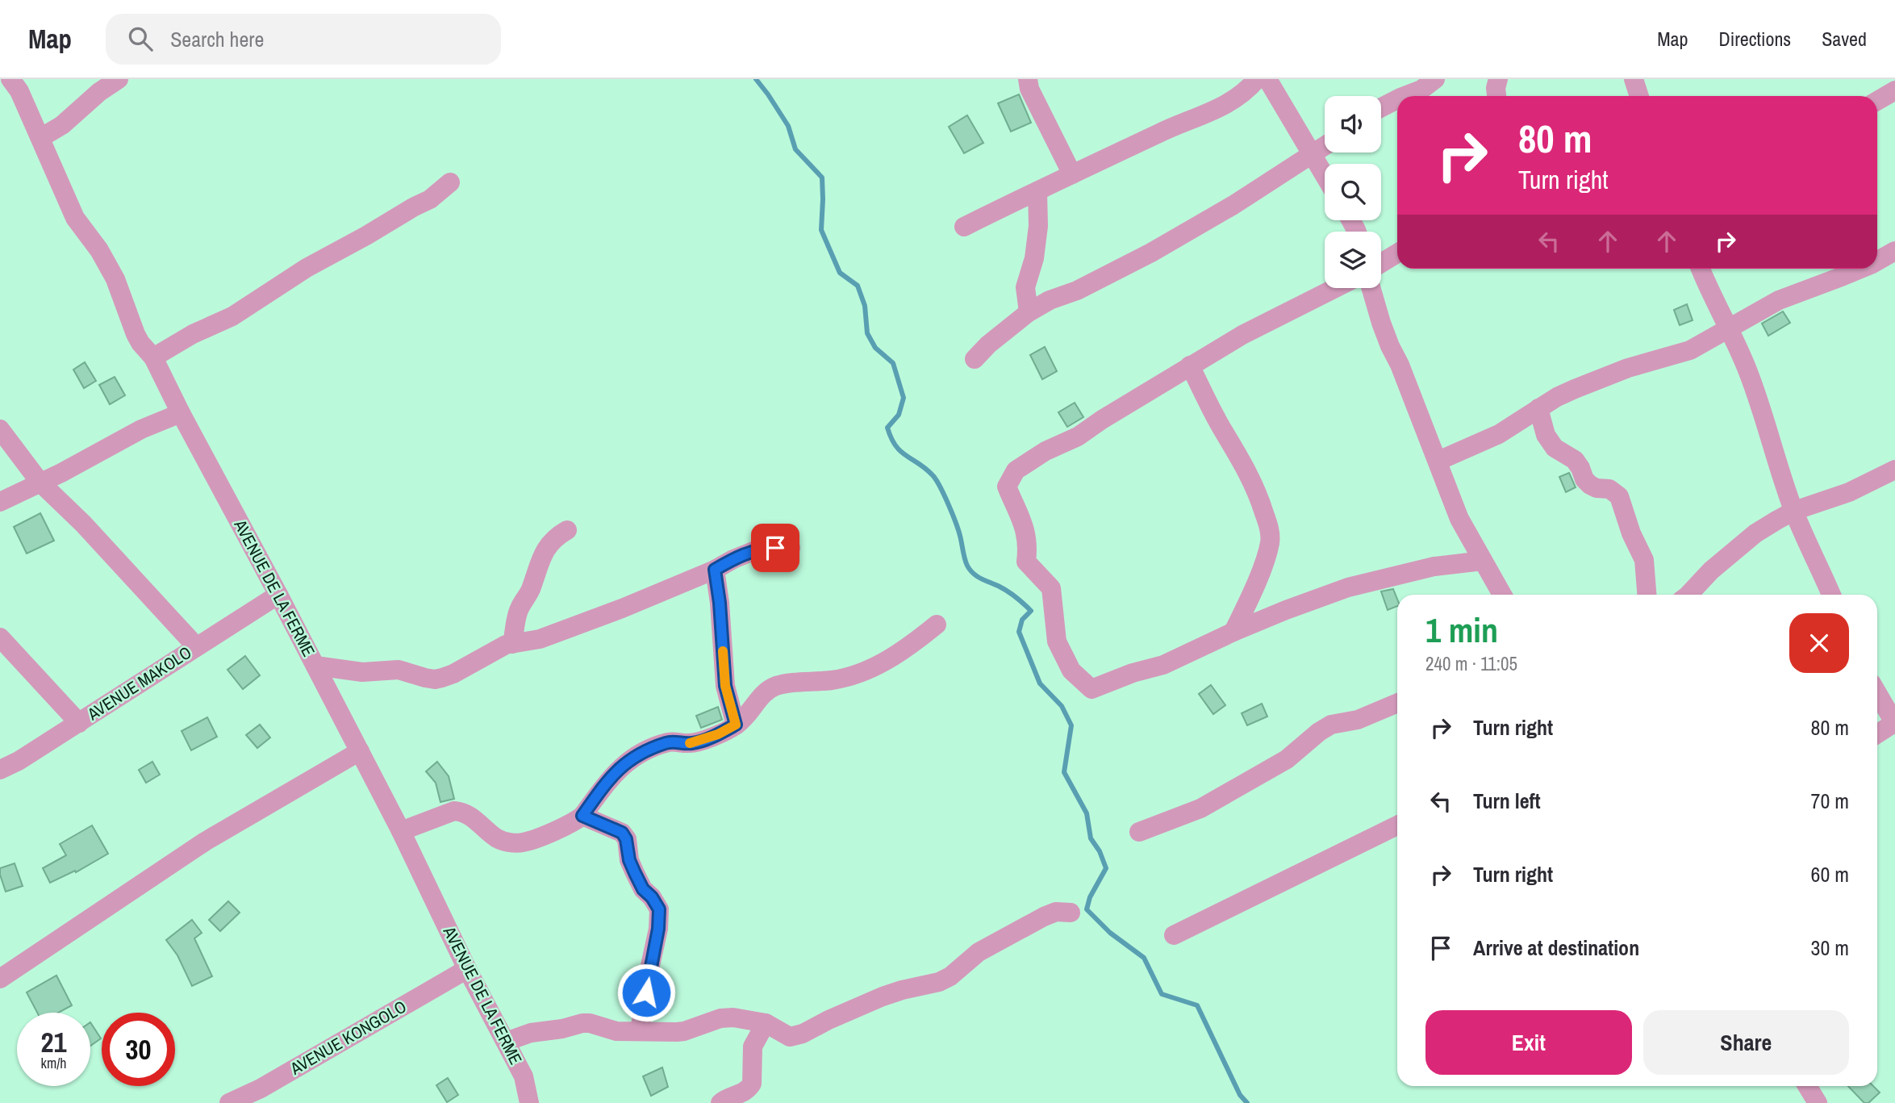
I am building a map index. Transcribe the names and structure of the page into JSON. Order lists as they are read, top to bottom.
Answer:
{
  "streets": {
    "street": ["AVENUE DE LA FERME", "AVENUE MAKOLO", "AVENUE KONGOLO"]
  },
  "crossings": [
    ["AVENUE DE LA FERME", "AVENUE MAKOLO"],
    ["AVENUE DE LA FERME", "AVENUE KONGOLO"]
  ],
  "page": {
    "header": "Map",
    "search": "Search here",
    "nav": ["Map", "Directions", "Saved"],
    "turn": ["80 m", "Turn right"],
    "heading": ["1 min", "240 m · 11:05"],
    "list": [
      {
        "name": "Turn right",
        "value": "80 m"
      },
      {
        "name": "Turn left",
        "value": "70 m"
      },
      {
        "name": "Turn right",
        "value": "60 m"
      },
      {
        "name": "Arrive at destination",
        "value": "30 m"
      }
    ],
    "buttons": ["Exit", "Share"],
    "speed": "21 km/h",
    "limit": "30"
  }
}
